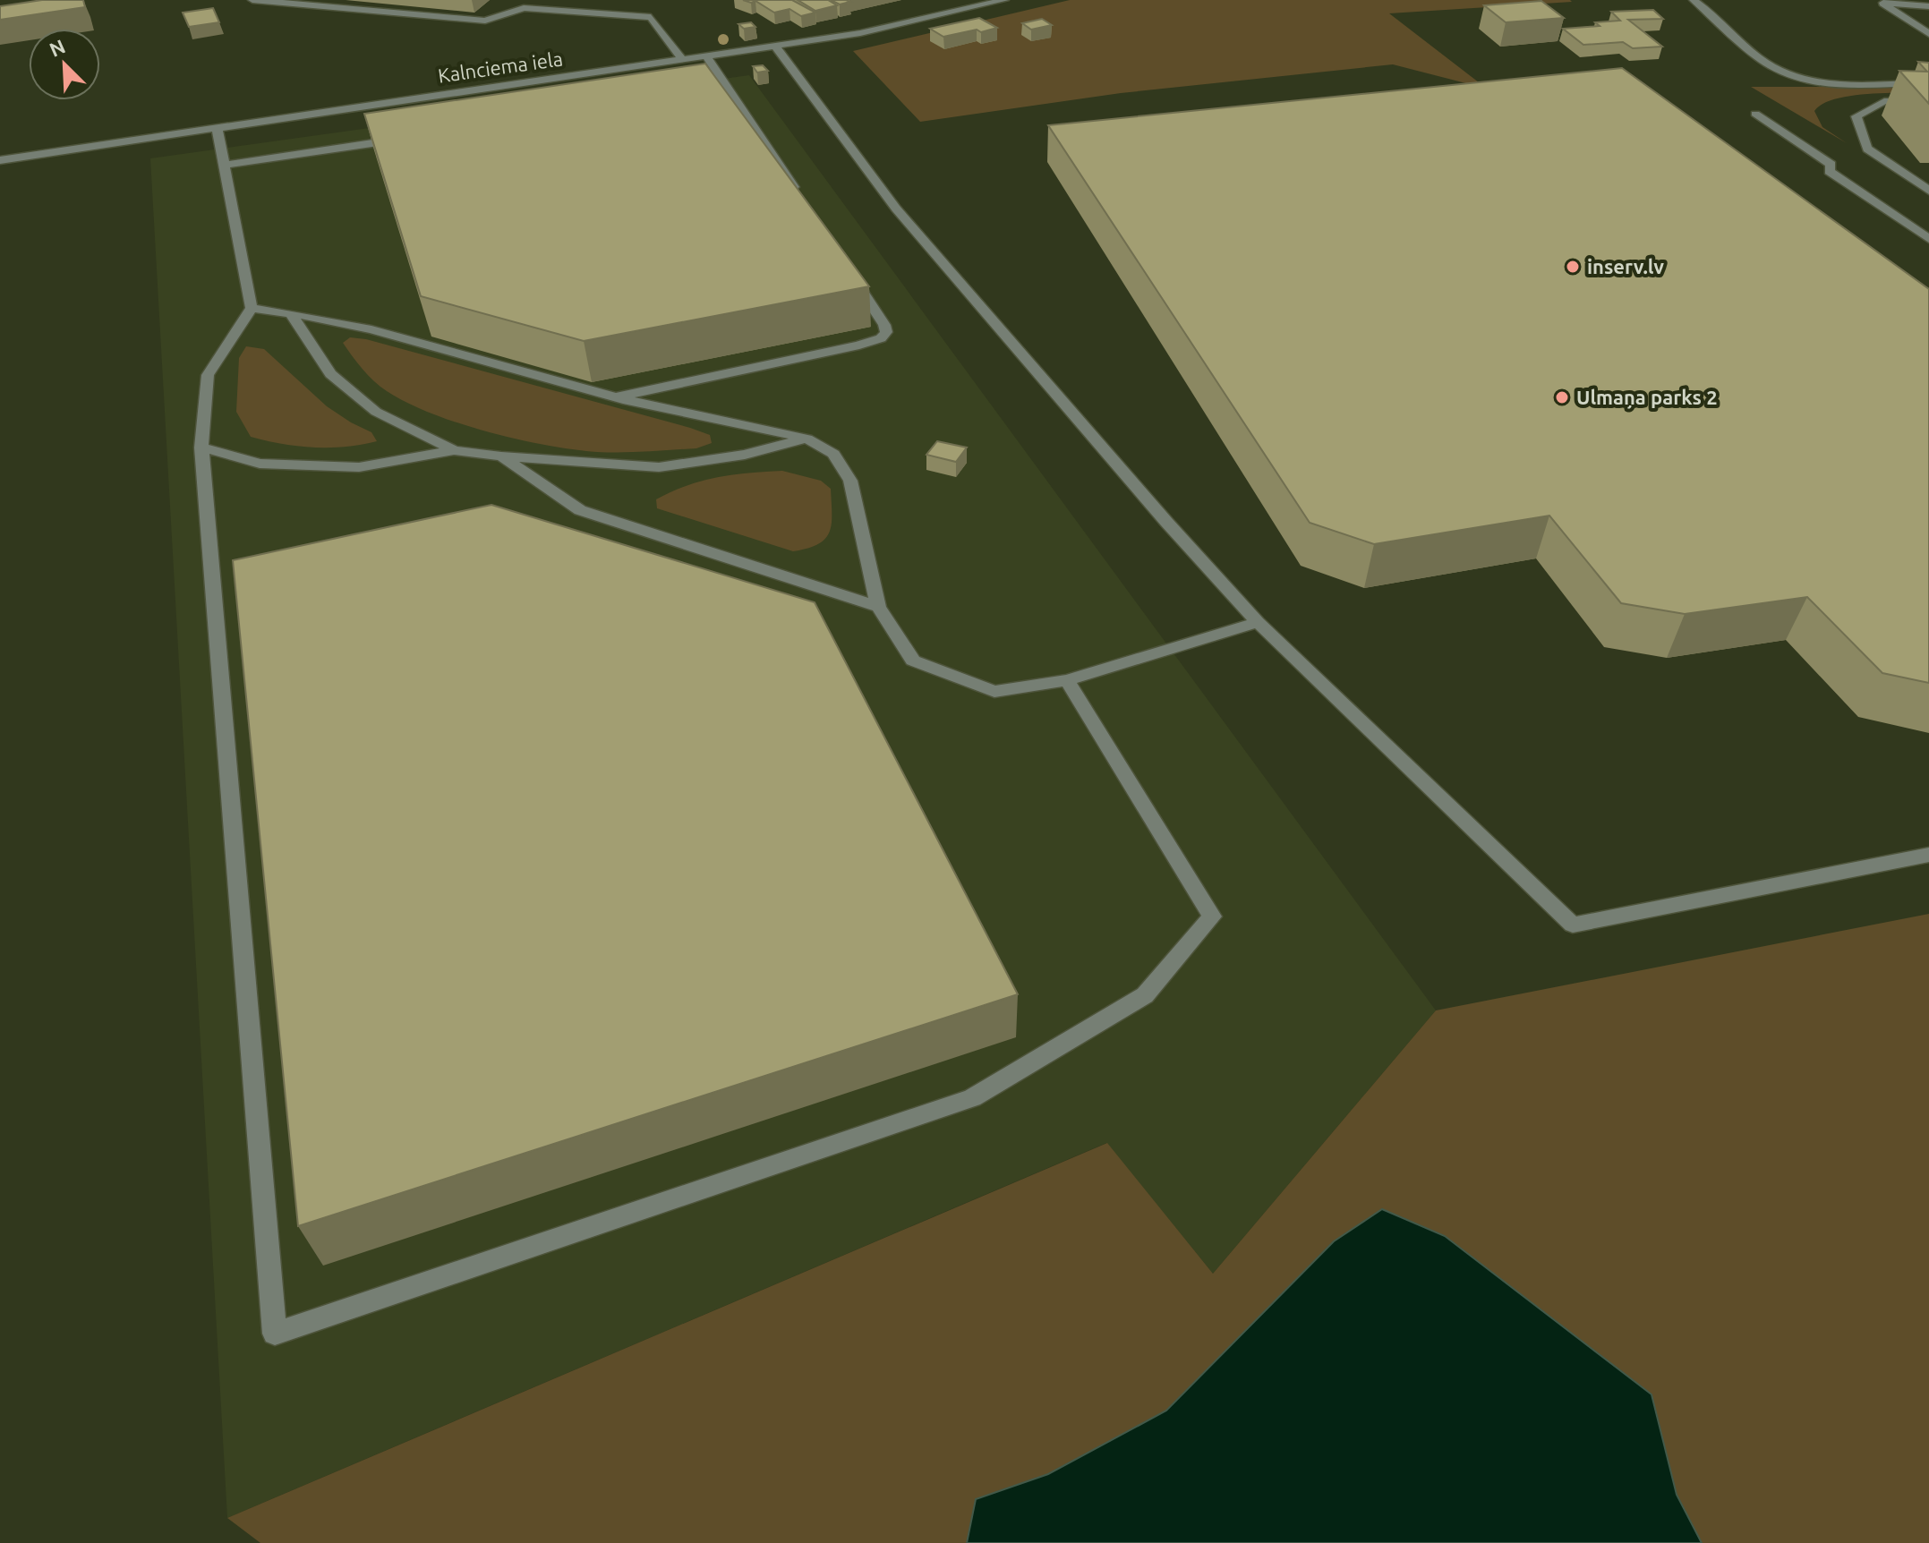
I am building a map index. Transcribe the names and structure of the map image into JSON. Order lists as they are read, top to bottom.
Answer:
{
  "streets": {
    "street": ["Kalnciema iela"]
  },
  "places": ["inserv.lv", "Ulmaņa parks 2"],
  "north": "top left"
}
